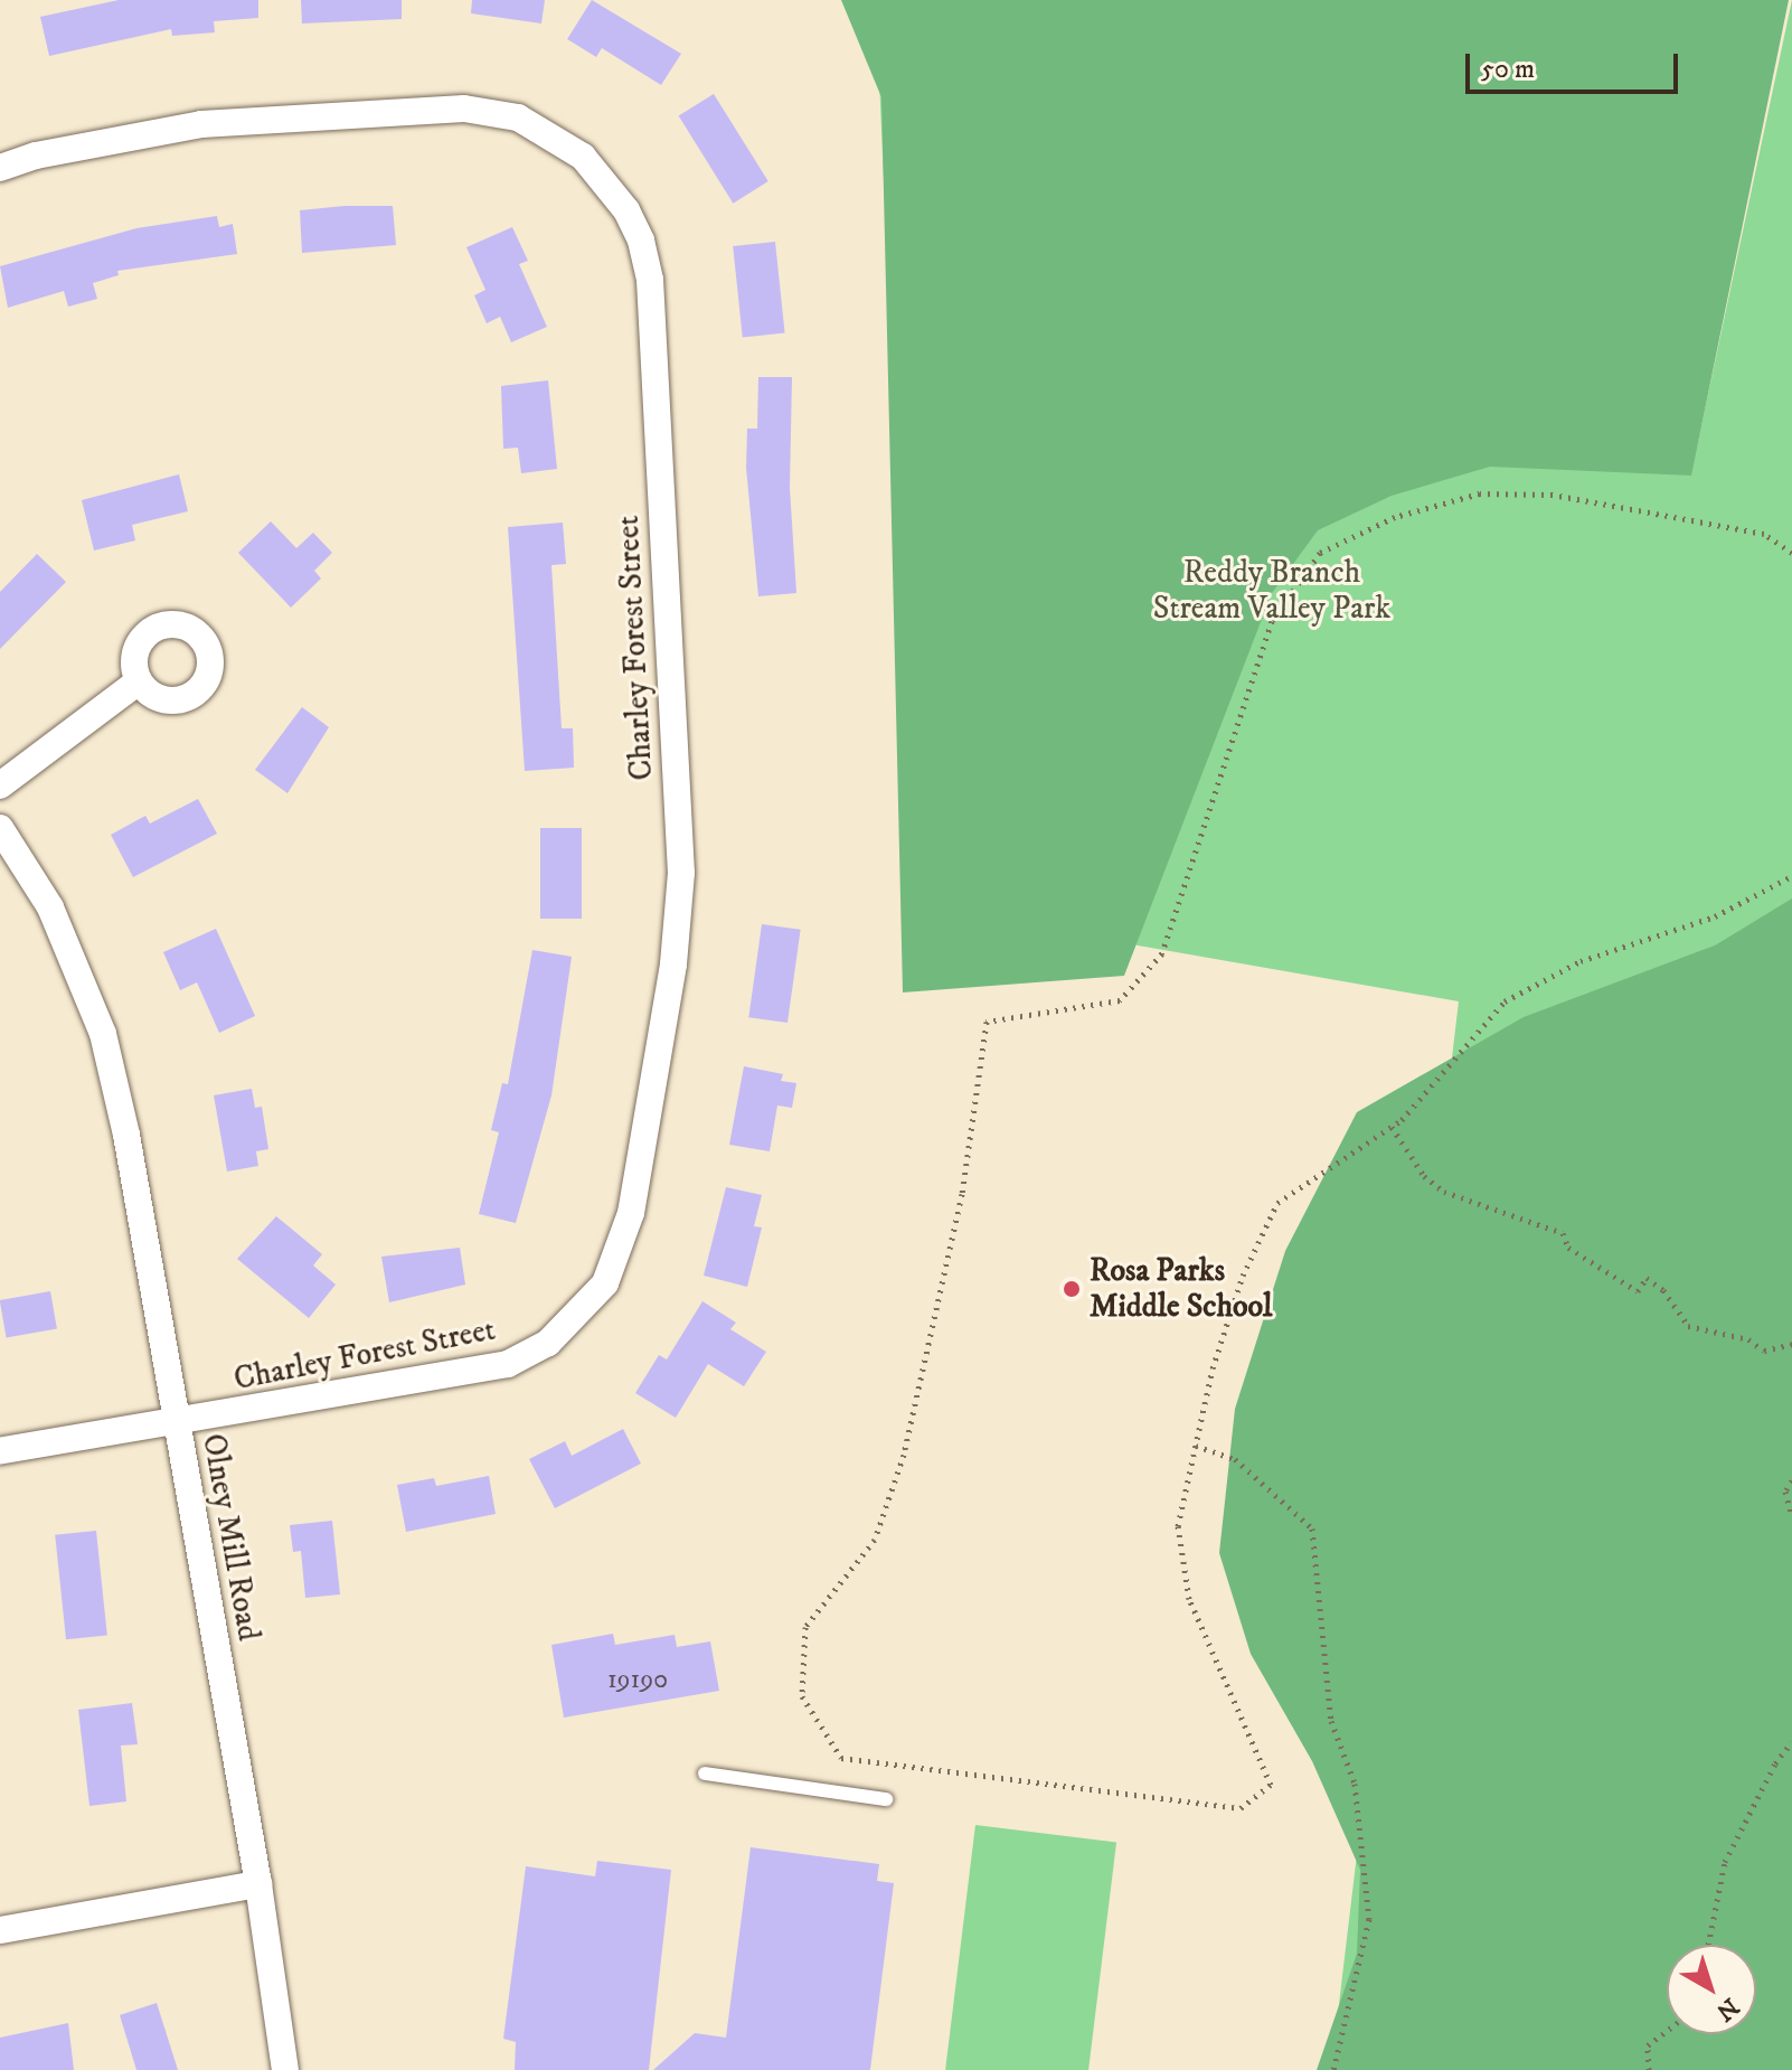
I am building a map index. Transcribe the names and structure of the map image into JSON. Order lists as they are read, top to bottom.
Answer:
{
  "streets": {
    "street": ["Charley Forest Street", "Olney Mill Road"]
  },
  "crossings": [
    ["Charley Forest Street", "Olney Mill Road"]
  ],
  "parks": ["Reddy Branch Stream Valley Park"],
  "places": ["Rosa Parks Middle School"],
  "house_numbers": ["19190"],
  "scale_bar": "50 m",
  "north": "bottom right"
}
